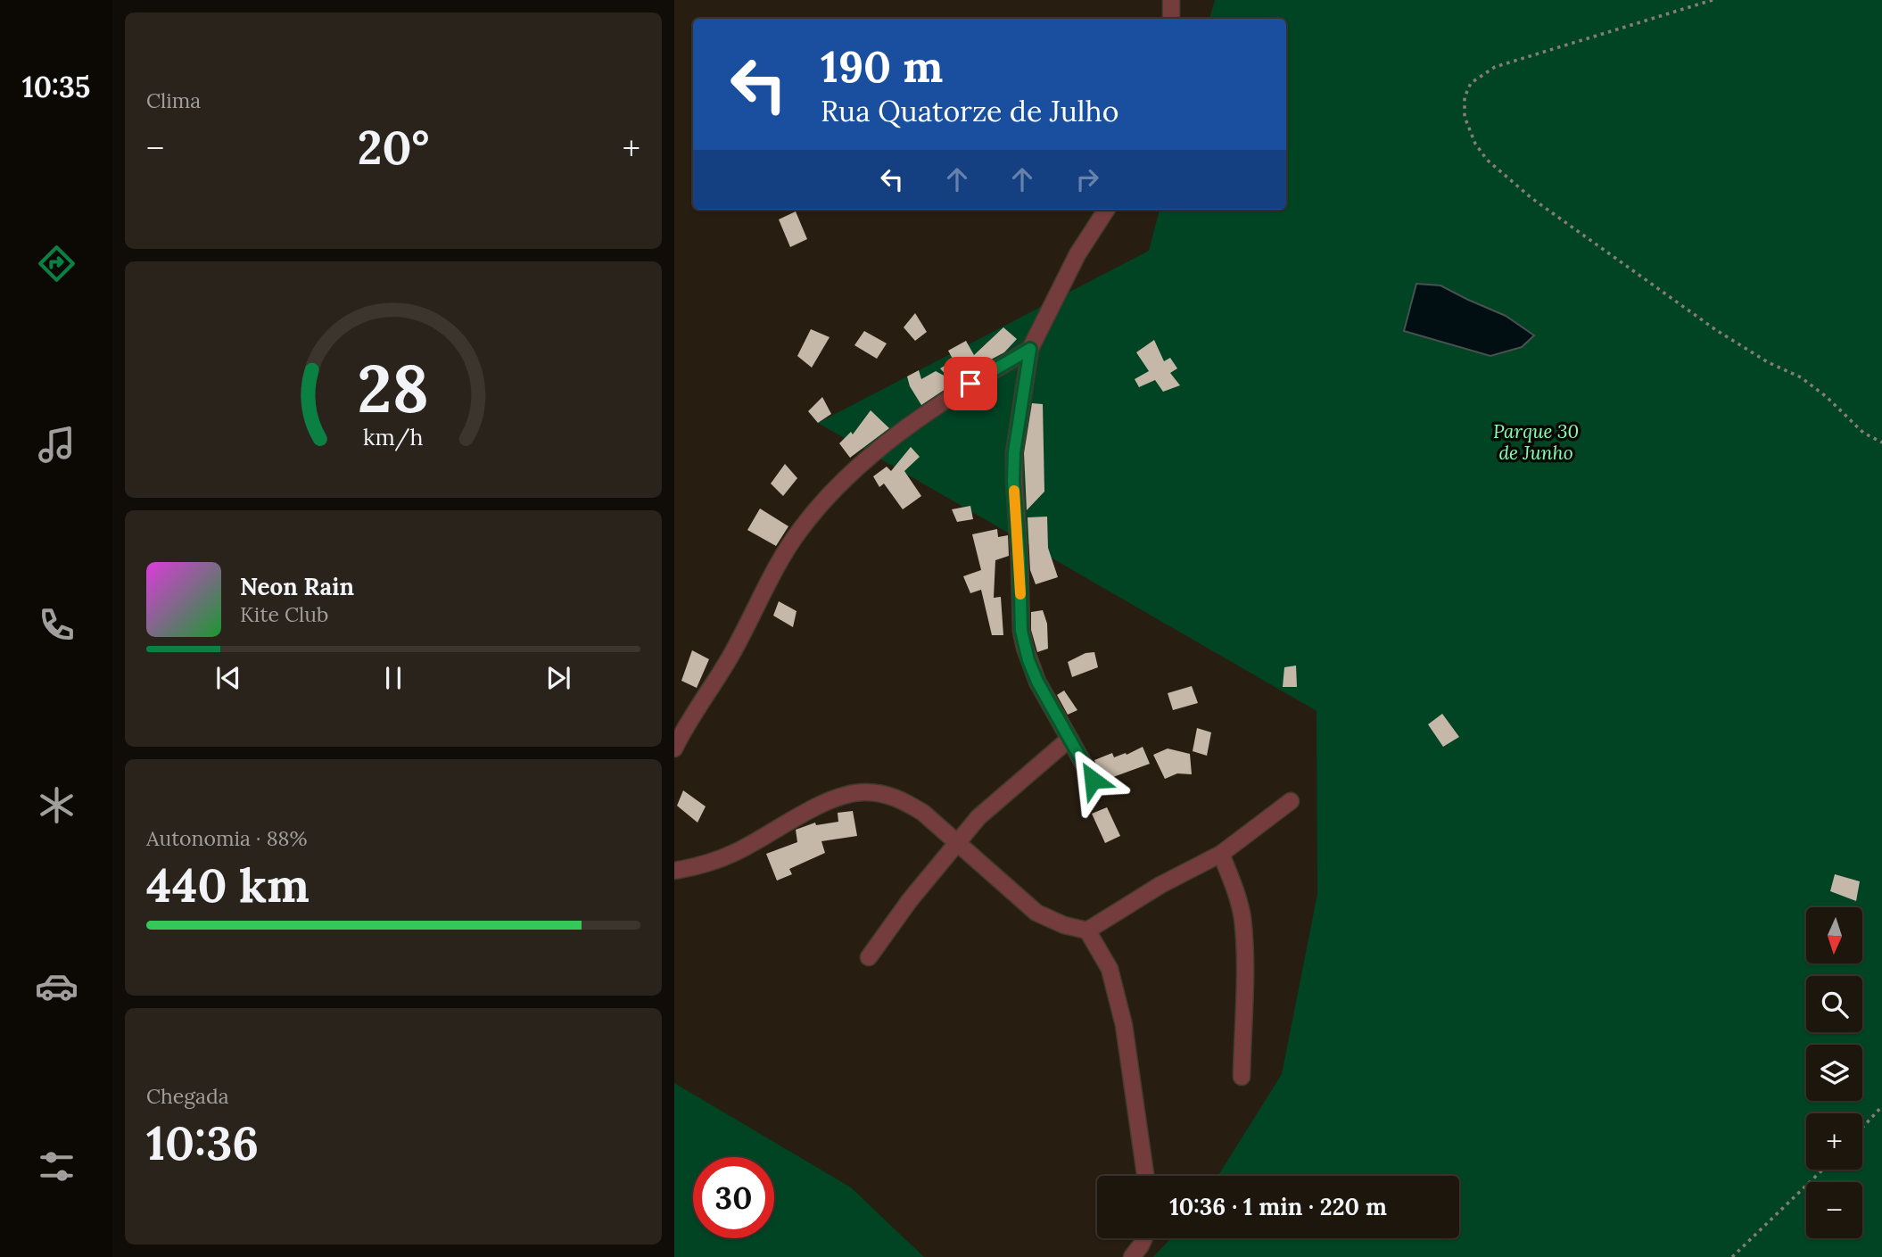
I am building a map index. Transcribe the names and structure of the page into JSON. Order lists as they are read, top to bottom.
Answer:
{
  "parks": ["Parque 30 de Junho"],
  "north": "bottom",
  "page": {
    "tabs": "10:35",
    "tile": [
      "Clima",
      ["Autonomia · 88%", "440 km"],
      ["Chegada", "10:36"]
    ],
    "turn": ["190 m", "Rua Quatorze de Julho"],
    "heat": ["−", "20°", "+"],
    "song": ["Neon Rain", "Kite Club"],
    "map_buttons": ["+", "−"],
    "limit": "30",
    "trip": "10:36 · 1 min · 220 m",
    "gauge": ["28", "km/h"]
  }
}
